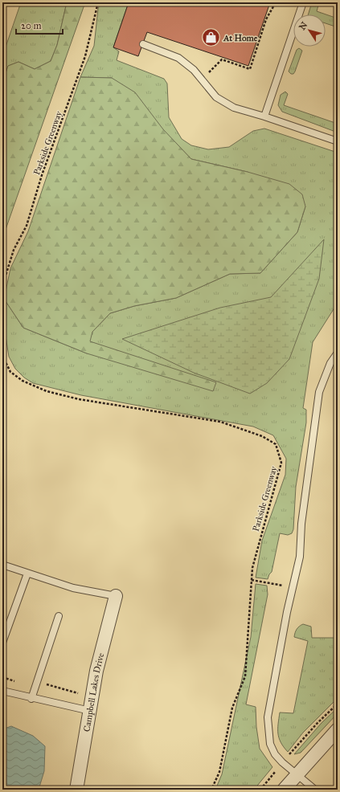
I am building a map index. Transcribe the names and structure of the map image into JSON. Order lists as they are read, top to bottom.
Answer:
{
  "streets": {
    "street": ["Campbell Lakes Drive"],
    "path": ["Parkside Greenway"]
  },
  "places": {
    "shop": ["At Home"]
  },
  "scale_bar": "20 m",
  "north": "top left"
}
